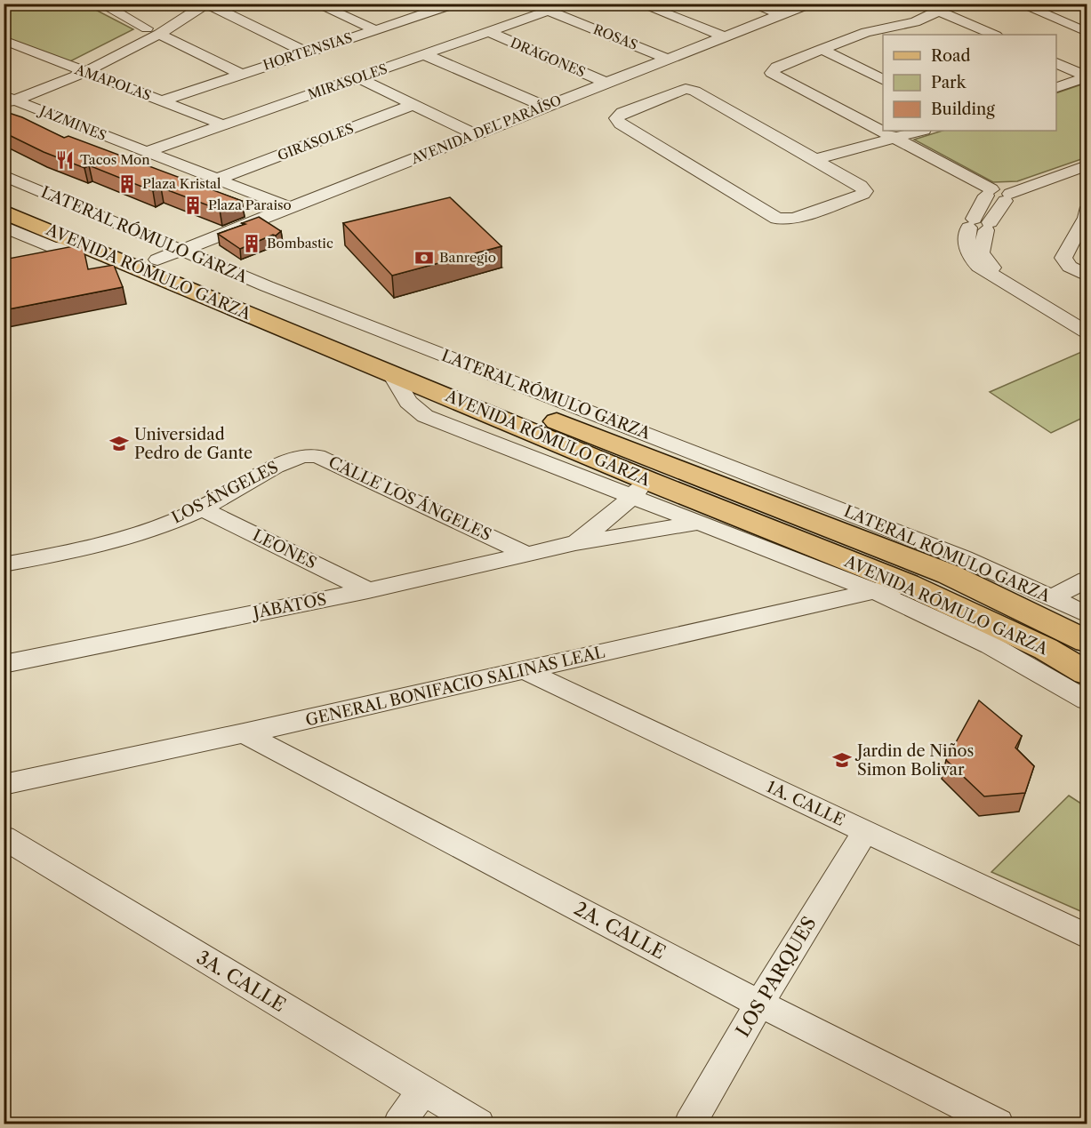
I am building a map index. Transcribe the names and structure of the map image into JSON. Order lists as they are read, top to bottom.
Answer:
{
  "streets": {
    "main road": ["AVENIDA RÓMULO GARZA"],
    "street": [
      "ROSAS",
      "HORTENSIAS",
      "DRAGONES",
      "MIRASOLES",
      "AMAPOLAS",
      "JAZMINES",
      "AVENIDA DEL PARAÍSO",
      "GIRASOLES",
      "LATERAL RÓMULO GARZA",
      "LOS ÁNGELES",
      "CALLE LOS ÁNGELES",
      "LEONES",
      "JABATOS",
      "GENERAL BONIFACIO SALINAS LEAL",
      "1A. CALLE",
      "2A. CALLE",
      "LOS PARQUES",
      "3A. CALLE"
    ]
  },
  "crossings": [
    ["ROSAS", "MIRASOLES"],
    ["ROSAS", "AVENIDA DEL PARAÍSO"],
    ["HORTENSIAS", "AMAPOLAS"],
    ["DRAGONES", "MIRASOLES"],
    ["DRAGONES", "AVENIDA DEL PARAÍSO"],
    ["MIRASOLES", "AMAPOLAS"],
    ["MIRASOLES", "JAZMINES"],
    ["JAZMINES", "AVENIDA DEL PARAÍSO"],
    ["JAZMINES", "GIRASOLES"],
    ["AVENIDA DEL PARAÍSO", "LATERAL RÓMULO GARZA"],
    ["AVENIDA DEL PARAÍSO", "AVENIDA RÓMULO GARZA"],
    ["LATERAL RÓMULO GARZA", "AVENIDA RÓMULO GARZA"],
    ["AVENIDA RÓMULO GARZA", "JABATOS"],
    ["AVENIDA RÓMULO GARZA", "GENERAL BONIFACIO SALINAS LEAL"],
    ["LOS ÁNGELES", "CALLE LOS ÁNGELES"],
    ["LOS ÁNGELES", "LEONES"],
    ["CALLE LOS ÁNGELES", "JABATOS"],
    ["LEONES", "JABATOS"],
    ["GENERAL BONIFACIO SALINAS LEAL", "1A. CALLE"],
    ["GENERAL BONIFACIO SALINAS LEAL", "2A. CALLE"],
    ["1A. CALLE", "LOS PARQUES"],
    ["2A. CALLE", "LOS PARQUES"]
  ],
  "places": {
    "restaurant": ["Tacos Mon"],
    "building": ["Plaza Kristal", "Plaza Paraiso", "Bombastic"],
    "bank": ["Banregio"],
    "school or university": ["Universidad Pedro de Gante", "Jardin de Niños Simon Bolivar"]
  },
  "legend": ["Road", "Park", "Building"]
}
